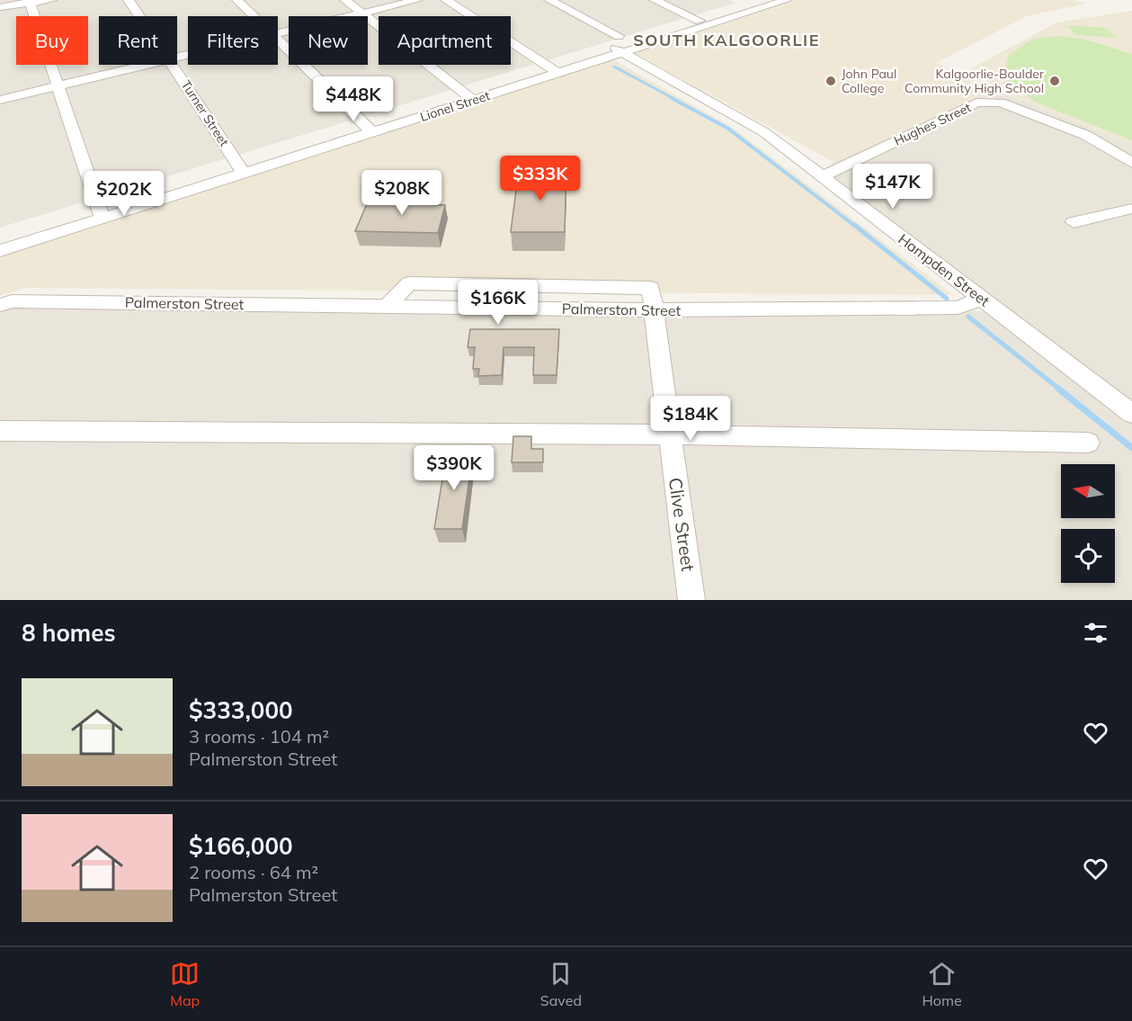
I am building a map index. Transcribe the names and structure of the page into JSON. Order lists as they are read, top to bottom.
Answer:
{
  "streets": {
    "street": [
      "Lionel Street",
      "Turner Street",
      "Hughes Street",
      "Hampden Street",
      "Palmerston Street",
      "Clive Street"
    ]
  },
  "crossings": [
    ["Lionel Street", "Turner Street"],
    ["Lionel Street", "Hampden Street"],
    ["Hughes Street", "Hampden Street"],
    ["Hampden Street", "Palmerston Street"],
    ["Palmerston Street", "Clive Street"]
  ],
  "districts": ["SOUTH KALGOORLIE"],
  "places": ["John Paul College", "Kalgoorlie-Boulder Community High School"],
  "north": "left",
  "page": {
    "chip": [
      "Buy",
      "Rent",
      "Filters",
      "New",
      "Apartment"
    ],
    "price": [
      "$448K",
      "$333K",
      "$147K",
      "$208K",
      "$202K",
      "$166K",
      "$184K",
      "$390K"
    ],
    "heading": "8 homes",
    "list": [
      {
        "name": "$333,000",
        "note": "3 rooms · 104 m² · Palmerston Street"
      },
      {
        "name": "$166,000",
        "note": "2 rooms · 64 m² · Palmerston Street"
      }
    ],
    "tabs": ["Map", "Saved", "Home"]
  }
}
